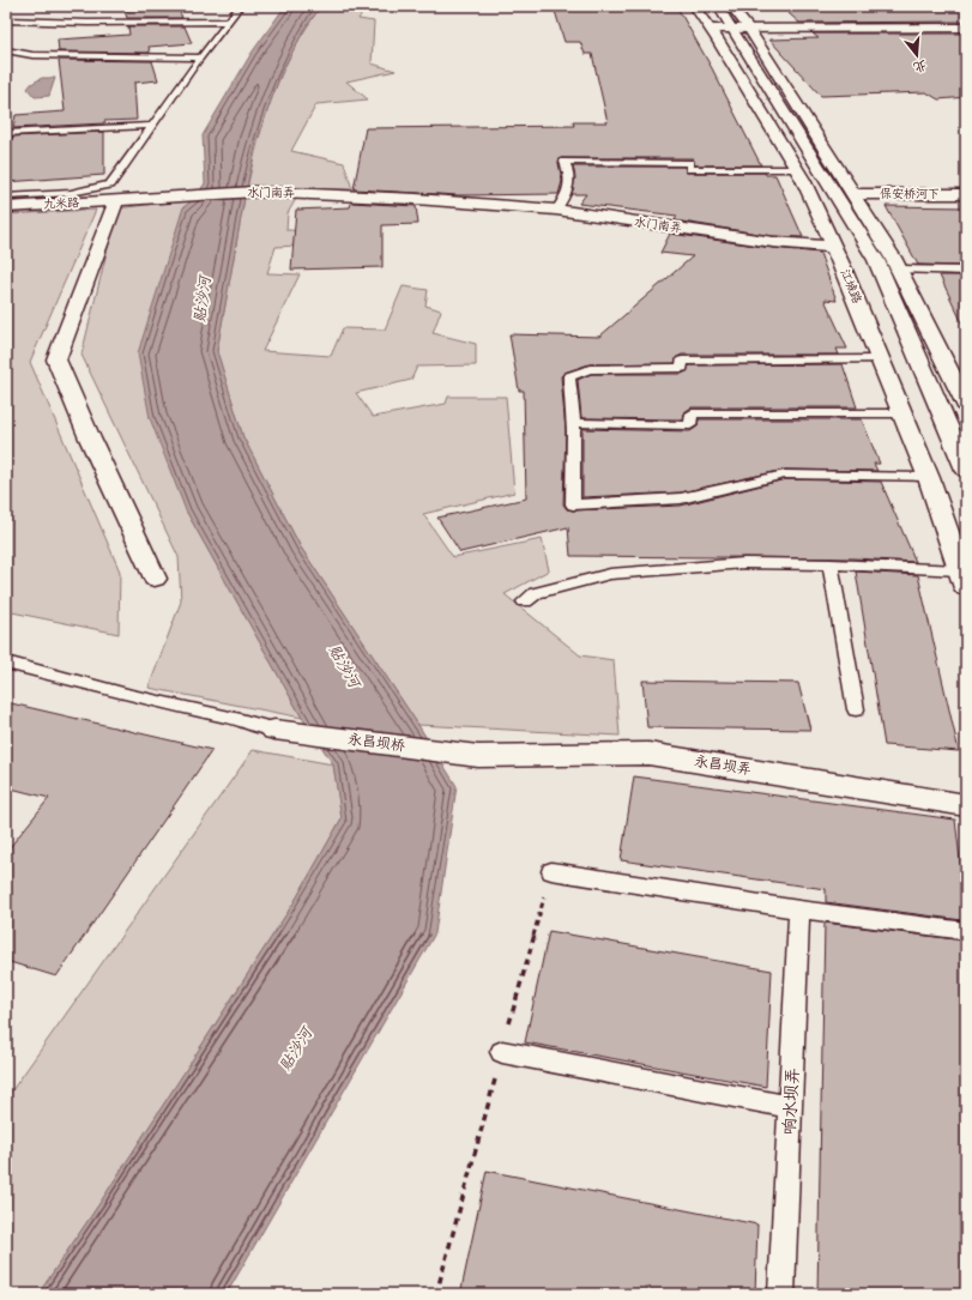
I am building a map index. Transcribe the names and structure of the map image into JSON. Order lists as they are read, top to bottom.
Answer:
{
  "streets": {
    "street": [
      "水门南弄",
      "保安桥河下",
      "九米路",
      "江城路",
      "永昌坝桥",
      "永昌坝弄"
    ],
    "lane": ["响水坝弄"]
  },
  "crossings": [
    ["水门南弄", "九米路"],
    ["水门南弄", "江城路"],
    ["永昌坝桥", "永昌坝弄"]
  ],
  "water": ["贴沙河"],
  "north": "bottom"
}
